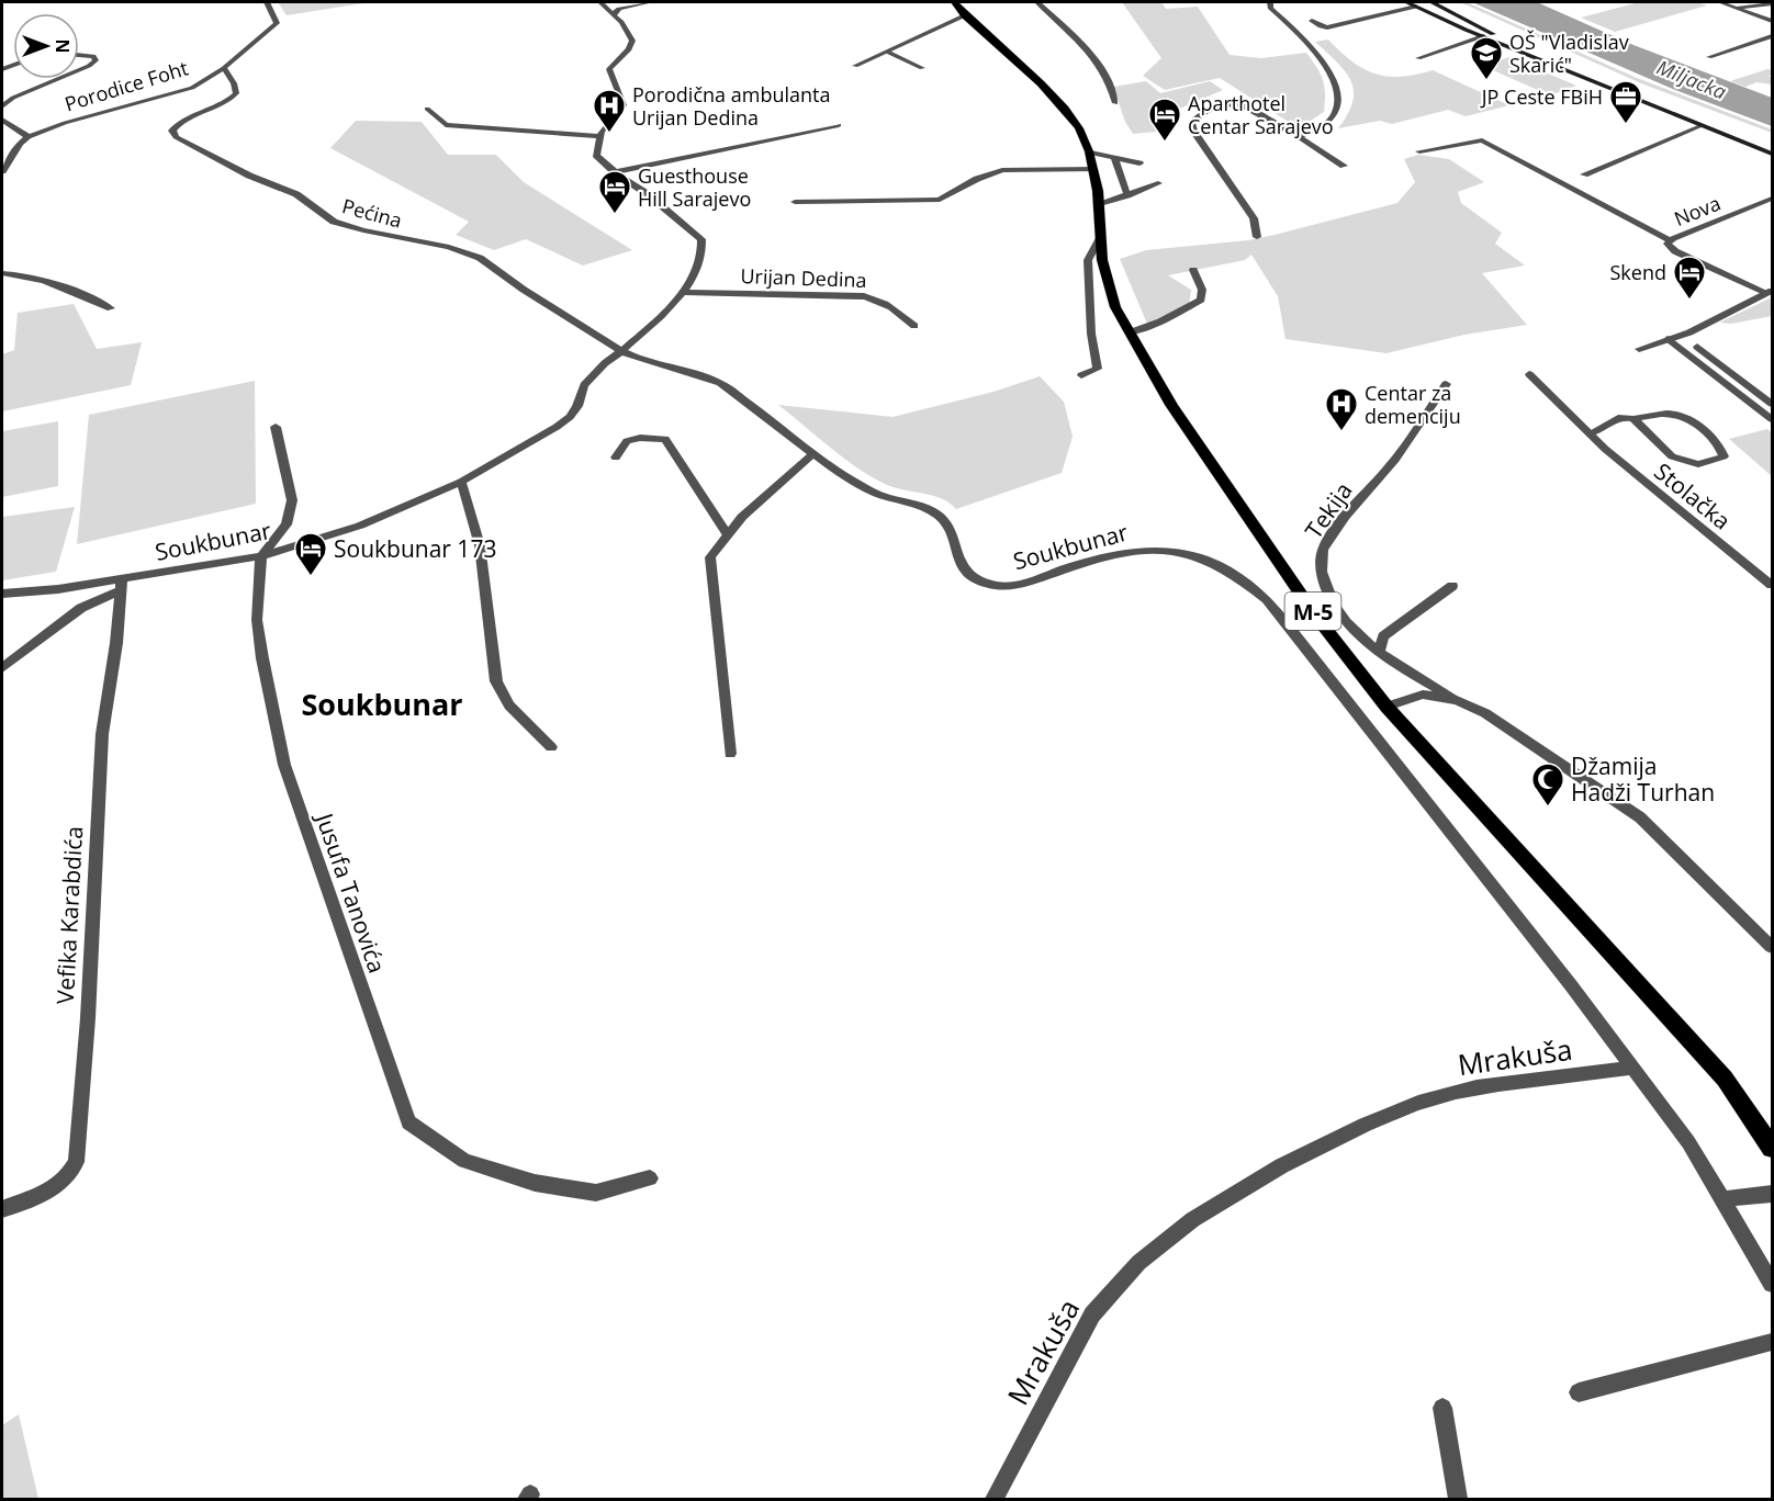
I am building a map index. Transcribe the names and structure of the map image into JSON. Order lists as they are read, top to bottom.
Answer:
{
  "streets": {
    "main road": ["M-5"],
    "street": [
      "Porodice Foht",
      "Nova",
      "Pećina",
      "Urijan Dedina",
      "Stolačka",
      "Tekija",
      "Soukbunar",
      "Jusufa Tanovića",
      "Vefika Karabdića",
      "Mrakuša"
    ]
  },
  "crossings": [
    ["Porodice Foht", "Pećina"],
    ["Pećina", "Soukbunar"],
    ["Soukbunar", "Jusufa Tanovića"],
    ["Soukbunar", "Vefika Karabdića"],
    ["Soukbunar", "Mrakuša"]
  ],
  "districts": ["Soukbunar"],
  "water": ["Miljacka"],
  "places": {
    "school or university": ["OŠ \"Vladislav Skarić\""],
    "office": ["JP Ceste FBiH"],
    "hospital": ["Porodična ambulanta Urijan Dedina", "Centar za demenciju"],
    "hotel": [
      "Aparthotel Centar Sarajevo",
      "Guesthouse Hill Sarajevo",
      "Skend",
      "Soukbunar 173"
    ],
    "mosque": ["Džamija Hadži Turhan"]
  },
  "north": "right"
}
